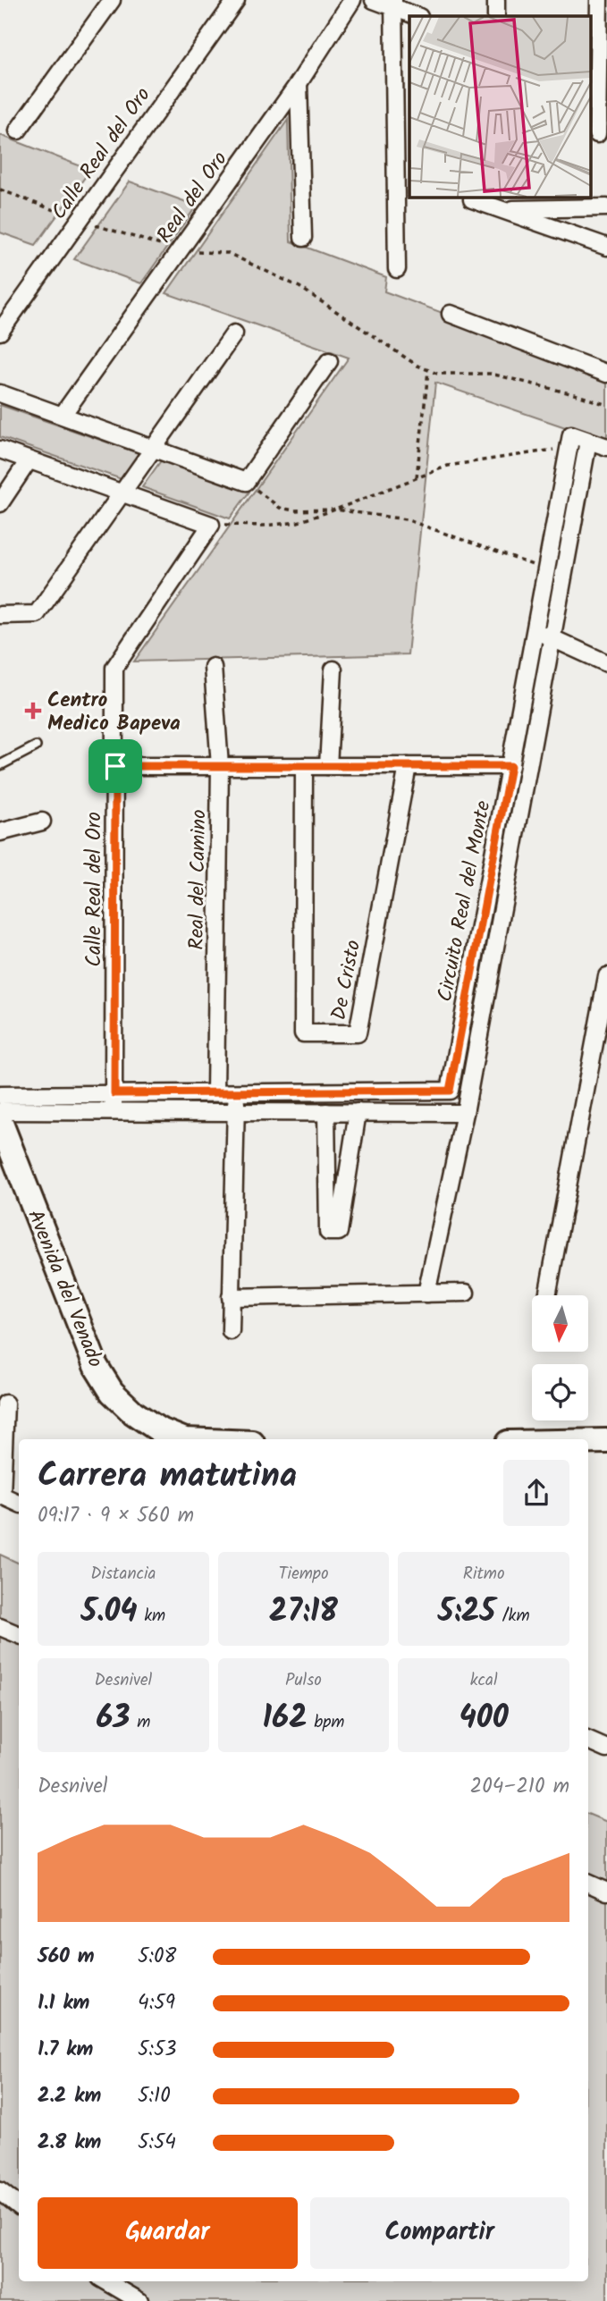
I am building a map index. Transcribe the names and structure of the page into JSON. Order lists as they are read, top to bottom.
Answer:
{
  "streets": {
    "street": [
      "Calle Real del Oro",
      "Real del Oro",
      "Real del Camino",
      "Circuito Real del Monte",
      "De Cristo",
      "Avenida del Venado"
    ]
  },
  "crossings": [
    ["Calle Real del Oro", "Circuito Real del Monte"],
    ["Real del Camino", "Circuito Real del Monte"]
  ],
  "places": {
    "health": ["Centro Medico Bapeva"]
  },
  "north": "bottom",
  "page": {
    "heading": ["Carrera matutina", "09:17 · 9 × 560 m"],
    "stats": [
      ["Distancia", "5.04 km"],
      ["Tiempo", "27:18"],
      ["Ritmo", "5:25 /km"],
      ["Desnivel", "63 m"],
      ["Pulso", "162 bpm"],
      ["kcal", "400"]
    ],
    "chart": ["Desnivel", "204–210 m"],
    "list": [
      {
        "name": "560 m",
        "note": "5:08"
      },
      {
        "name": "1.1 km",
        "note": "4:59"
      },
      {
        "name": "1.7 km",
        "note": "5:53"
      },
      {
        "name": "2.2 km",
        "note": "5:10"
      },
      {
        "name": "2.8 km",
        "note": "5:54"
      }
    ],
    "buttons": ["Guardar", "Compartir"]
  }
}
